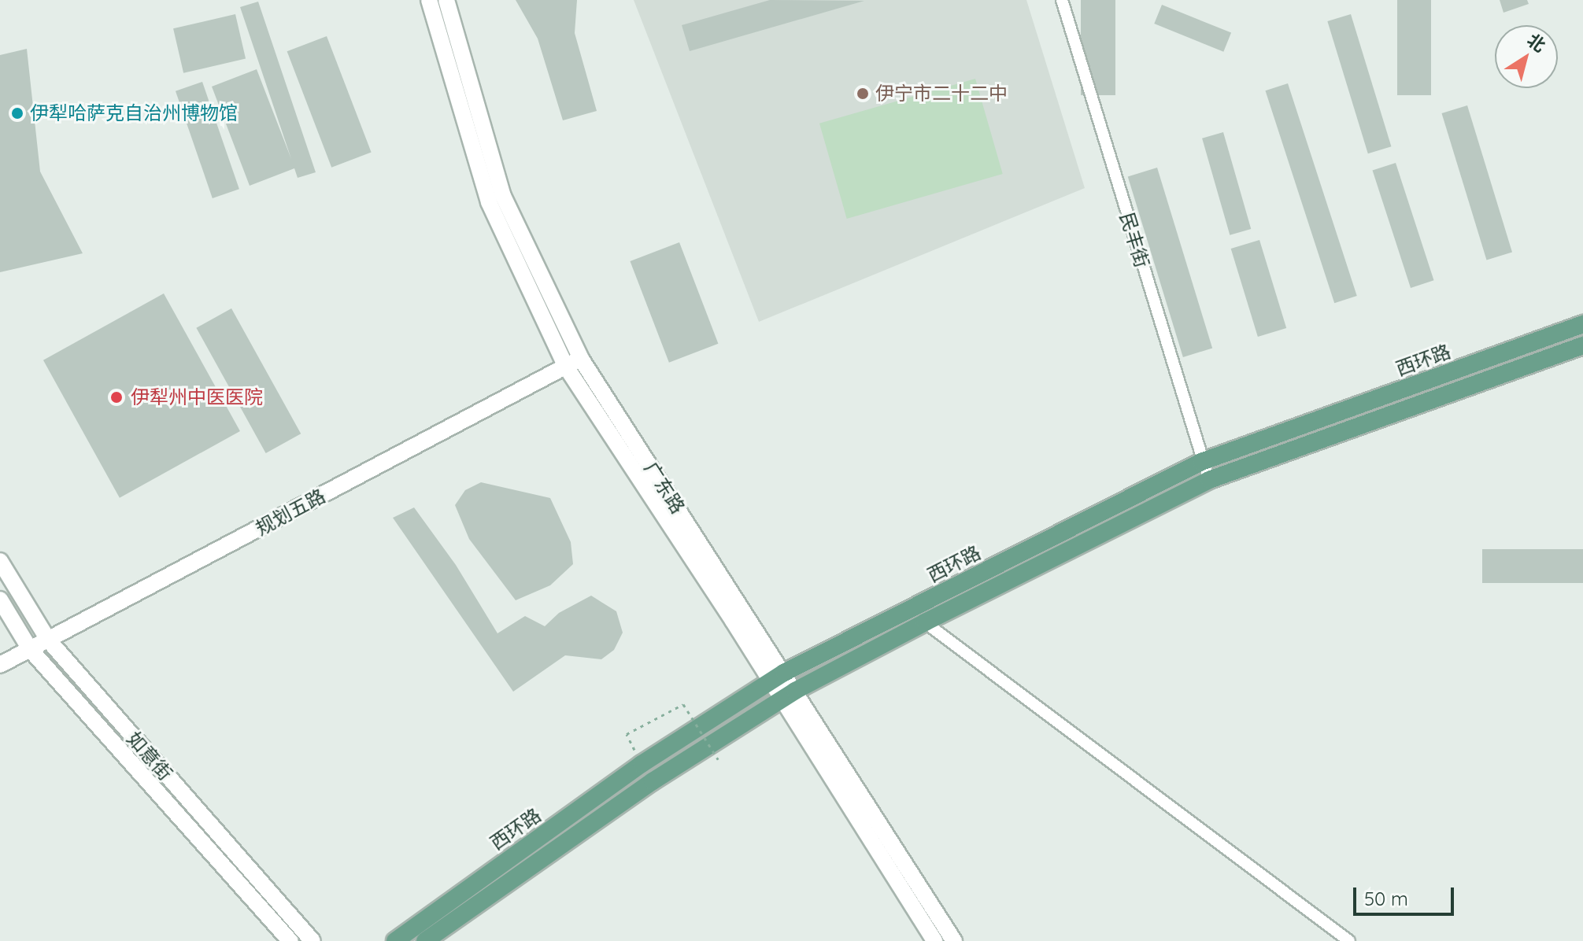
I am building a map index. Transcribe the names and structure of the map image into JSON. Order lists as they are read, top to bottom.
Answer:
{
  "streets": {
    "main road": ["西环路"],
    "street": [
      "民丰街",
      "广东路",
      "规划五路",
      "如意街"
    ]
  },
  "crossings": [
    ["民丰街", "西环路"],
    ["西环路", "广东路"],
    ["广东路", "规划五路"],
    ["规划五路", "如意街"]
  ],
  "places": ["伊宁市二十二中", "伊犁哈萨克自治州博物馆", "伊犁州中医医院"],
  "scale_bar": "50 m",
  "north": "top right"
}
